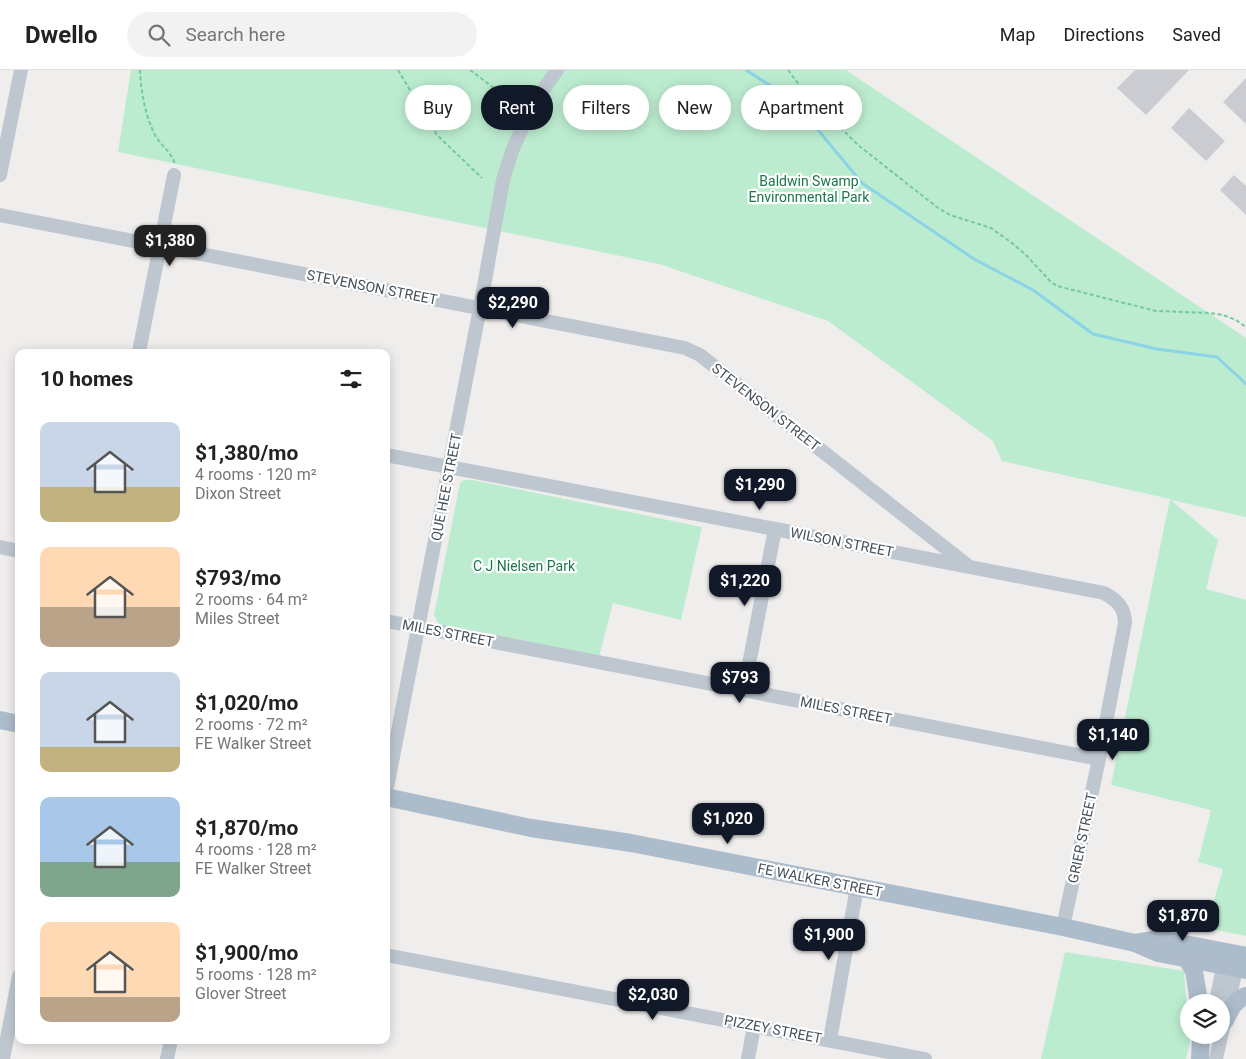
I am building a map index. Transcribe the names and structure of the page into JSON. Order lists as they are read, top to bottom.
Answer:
{
  "streets": {
    "main road": ["FE WALKER STREET"],
    "street": [
      "STEVENSON STREET",
      "QUE HEE STREET",
      "WILSON STREET",
      "MILES STREET",
      "GRIER STREET",
      "PIZZEY STREET"
    ]
  },
  "crossings": [
    ["STEVENSON STREET", "QUE HEE STREET"],
    ["STEVENSON STREET", "WILSON STREET"],
    ["QUE HEE STREET", "WILSON STREET"],
    ["QUE HEE STREET", "MILES STREET"],
    ["WILSON STREET", "GRIER STREET"],
    ["MILES STREET", "GRIER STREET"],
    ["GRIER STREET", "FE WALKER STREET"]
  ],
  "parks": ["Baldwin Swamp Environmental Park", "C J Nielsen Park"],
  "page": {
    "header": "Dwello",
    "search": "Search here",
    "nav": ["Map", "Directions", "Saved"],
    "chip": [
      "Buy",
      "Rent",
      "Filters",
      "New",
      "Apartment"
    ],
    "price": [
      "$1,380",
      "$2,290",
      "$1,290",
      "$1,220",
      "$793",
      "$1,140",
      "$1,020",
      "$1,870",
      "$1,900",
      "$2,030"
    ],
    "heading": "10 homes",
    "list": [
      {
        "name": "$1,380/mo",
        "note": "4 rooms · 120 m² · Dixon Street"
      },
      {
        "name": "$793/mo",
        "note": "2 rooms · 64 m² · Miles Street"
      },
      {
        "name": "$1,020/mo",
        "note": "2 rooms · 72 m² · FE Walker Street"
      },
      {
        "name": "$1,870/mo",
        "note": "4 rooms · 128 m² · FE Walker Street"
      },
      {
        "name": "$1,900/mo",
        "note": "5 rooms · 128 m² · Glover Street"
      }
    ]
  }
}
